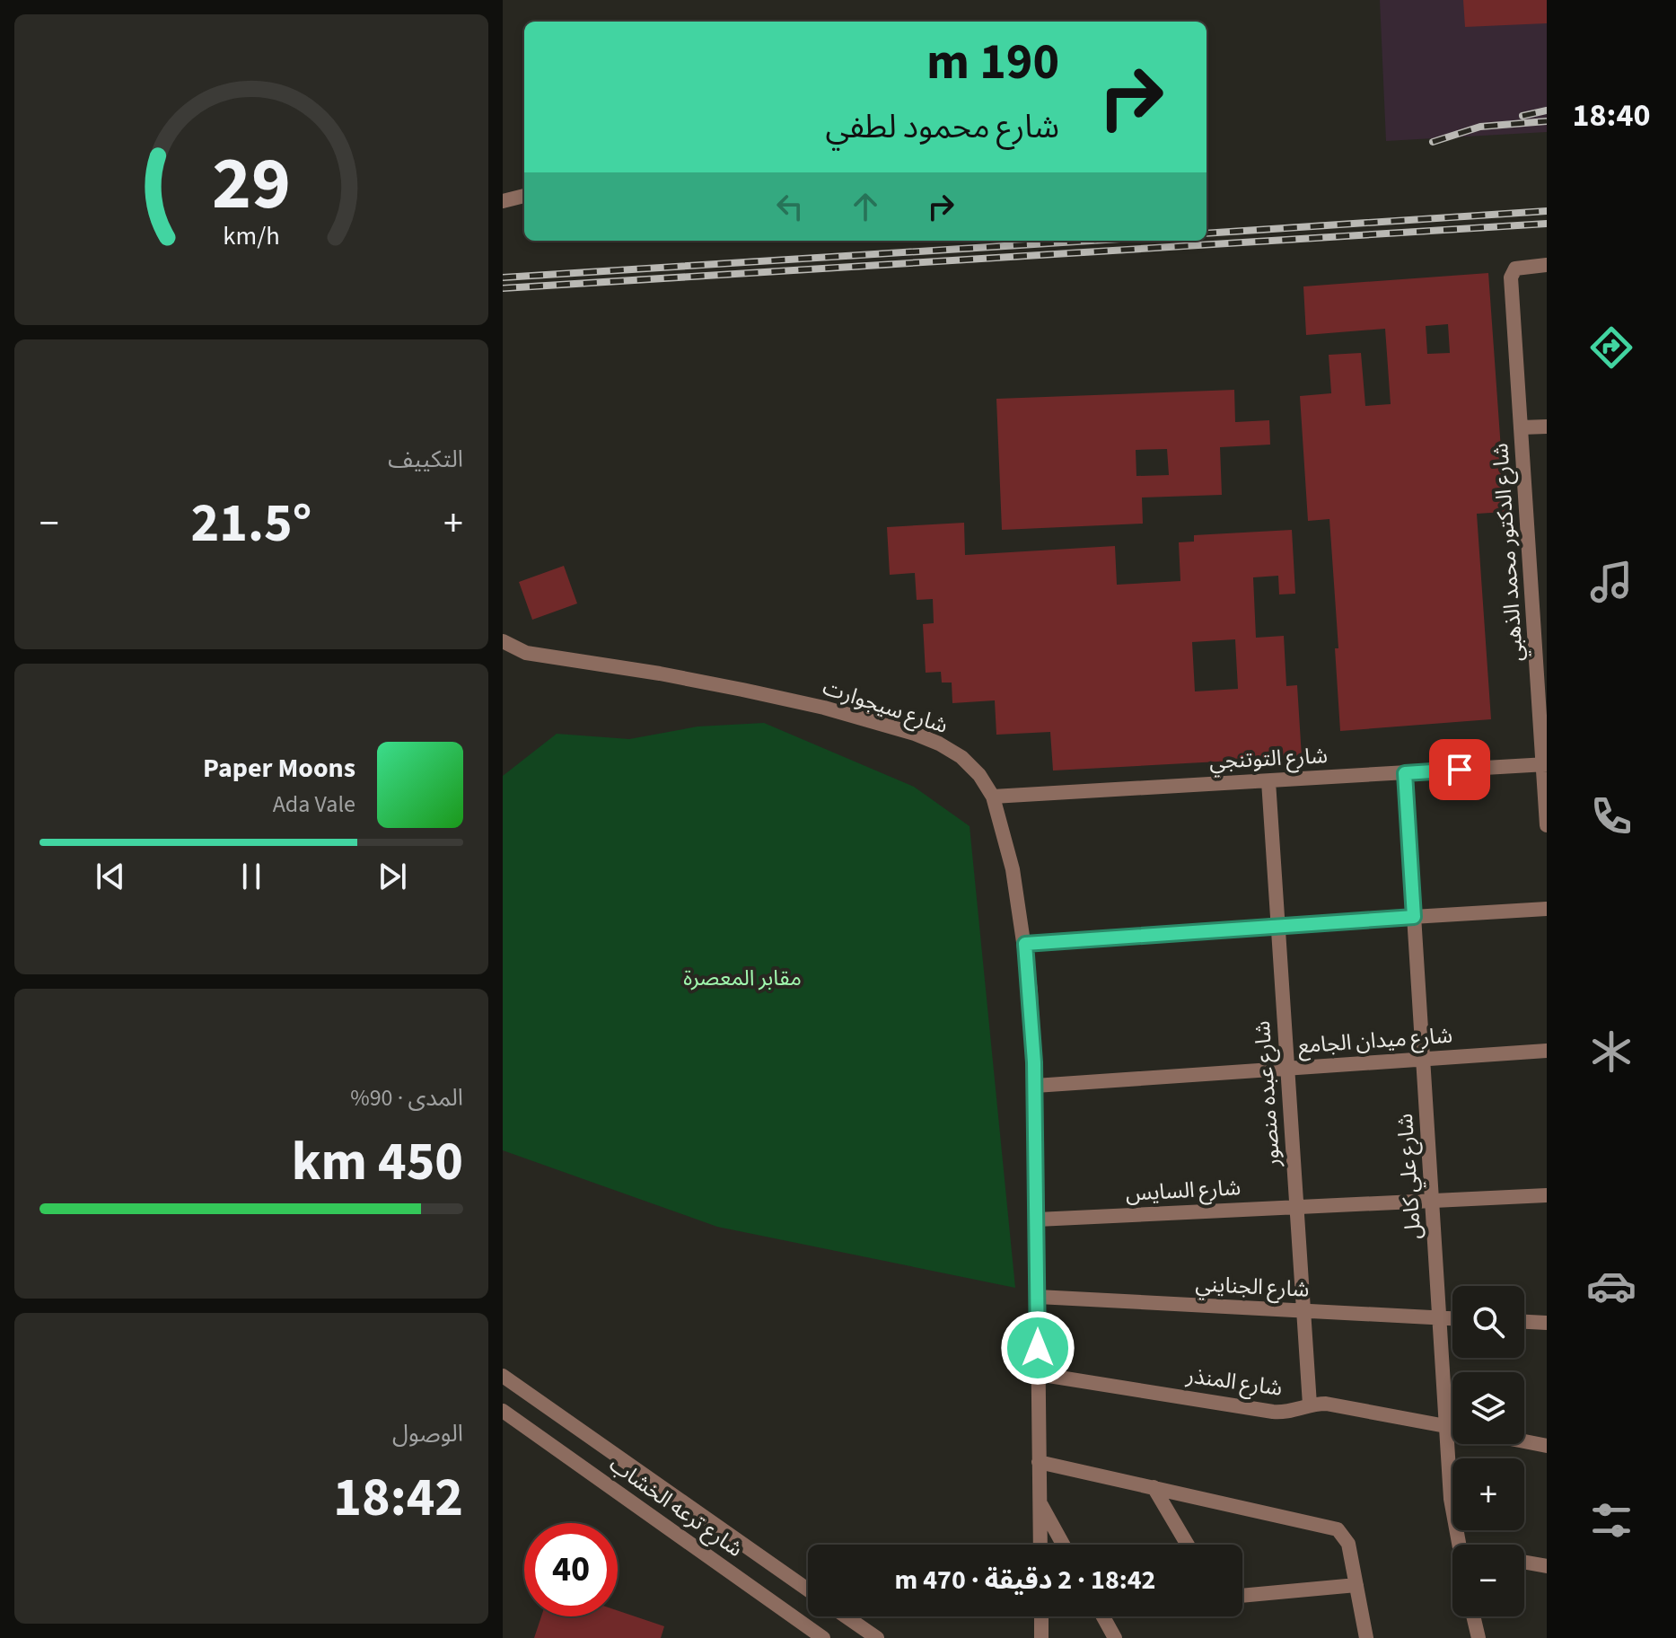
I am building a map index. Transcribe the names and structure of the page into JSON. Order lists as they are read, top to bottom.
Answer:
{
  "streets": {
    "street": [
      "شارع الدكتور محمد الذهبي",
      "شارع سيجوارت",
      "شارع التوتنجي",
      "شارع ميدان الجامع",
      "شارع عبده منصور",
      "شارع علي كامل",
      "شارع السايس",
      "شارع الجنايني",
      "شارع المنذر",
      "شارع ترعه الخشاب"
    ]
  },
  "crossings": [
    ["شارع الدكتور محمد الذهبي", "شارع التوتنجي"],
    ["شارع سيجوارت", "شارع التوتنجي"],
    ["شارع سيجوارت", "شارع ميدان الجامع"],
    ["شارع سيجوارت", "شارع السايس"],
    ["شارع سيجوارت", "شارع الجنايني"],
    ["شارع سيجوارت", "شارع المنذر"],
    ["شارع التوتنجي", "شارع عبده منصور"],
    ["شارع التوتنجي", "شارع علي كامل"],
    ["شارع ميدان الجامع", "شارع عبده منصور"],
    ["شارع ميدان الجامع", "شارع علي كامل"],
    ["شارع عبده منصور", "شارع السايس"],
    ["شارع عبده منصور", "شارع الجنايني"],
    ["شارع عبده منصور", "شارع المنذر"],
    ["شارع علي كامل", "شارع السايس"],
    ["شارع علي كامل", "شارع الجنايني"],
    ["شارع علي كامل", "شارع المنذر"]
  ],
  "parks": ["مقابر المعصرة"],
  "page": {
    "tabs": "18:40",
    "turn": ["190 m", "شارع محمود لطفي"],
    "tile": [
      "التكييف",
      ["المدى · 90%", "450 km"],
      ["الوصول", "18:42"]
    ],
    "heat": ["−", "21.5°", "+"],
    "song": ["Paper Moons", "Ada Vale"],
    "map_buttons": ["+", "−"],
    "limit": "40",
    "trip": "18:42 · 2 دقيقة · 470 m",
    "gauge": ["29", "km/h"]
  }
}
